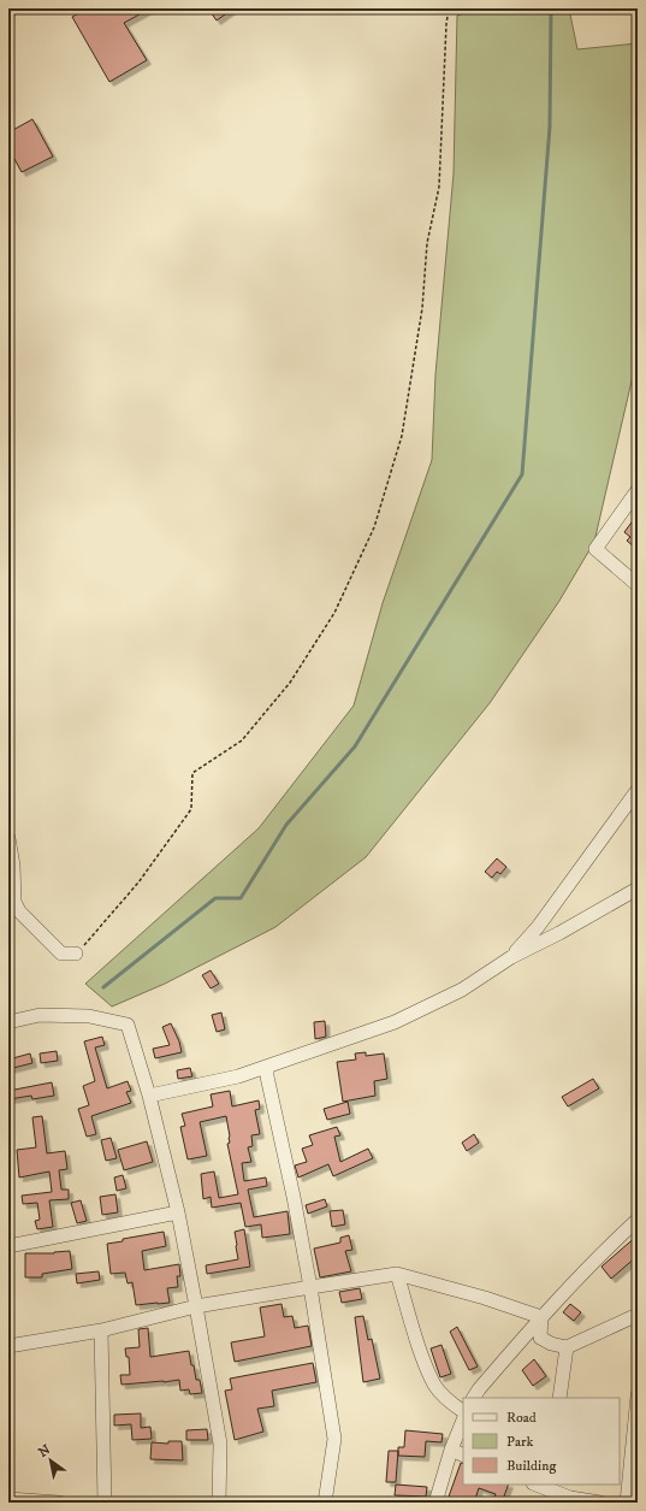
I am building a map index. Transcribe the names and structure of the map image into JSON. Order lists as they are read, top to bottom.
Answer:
{
  "legend": ["Road", "Park", "Building"],
  "north": "top left"
}
